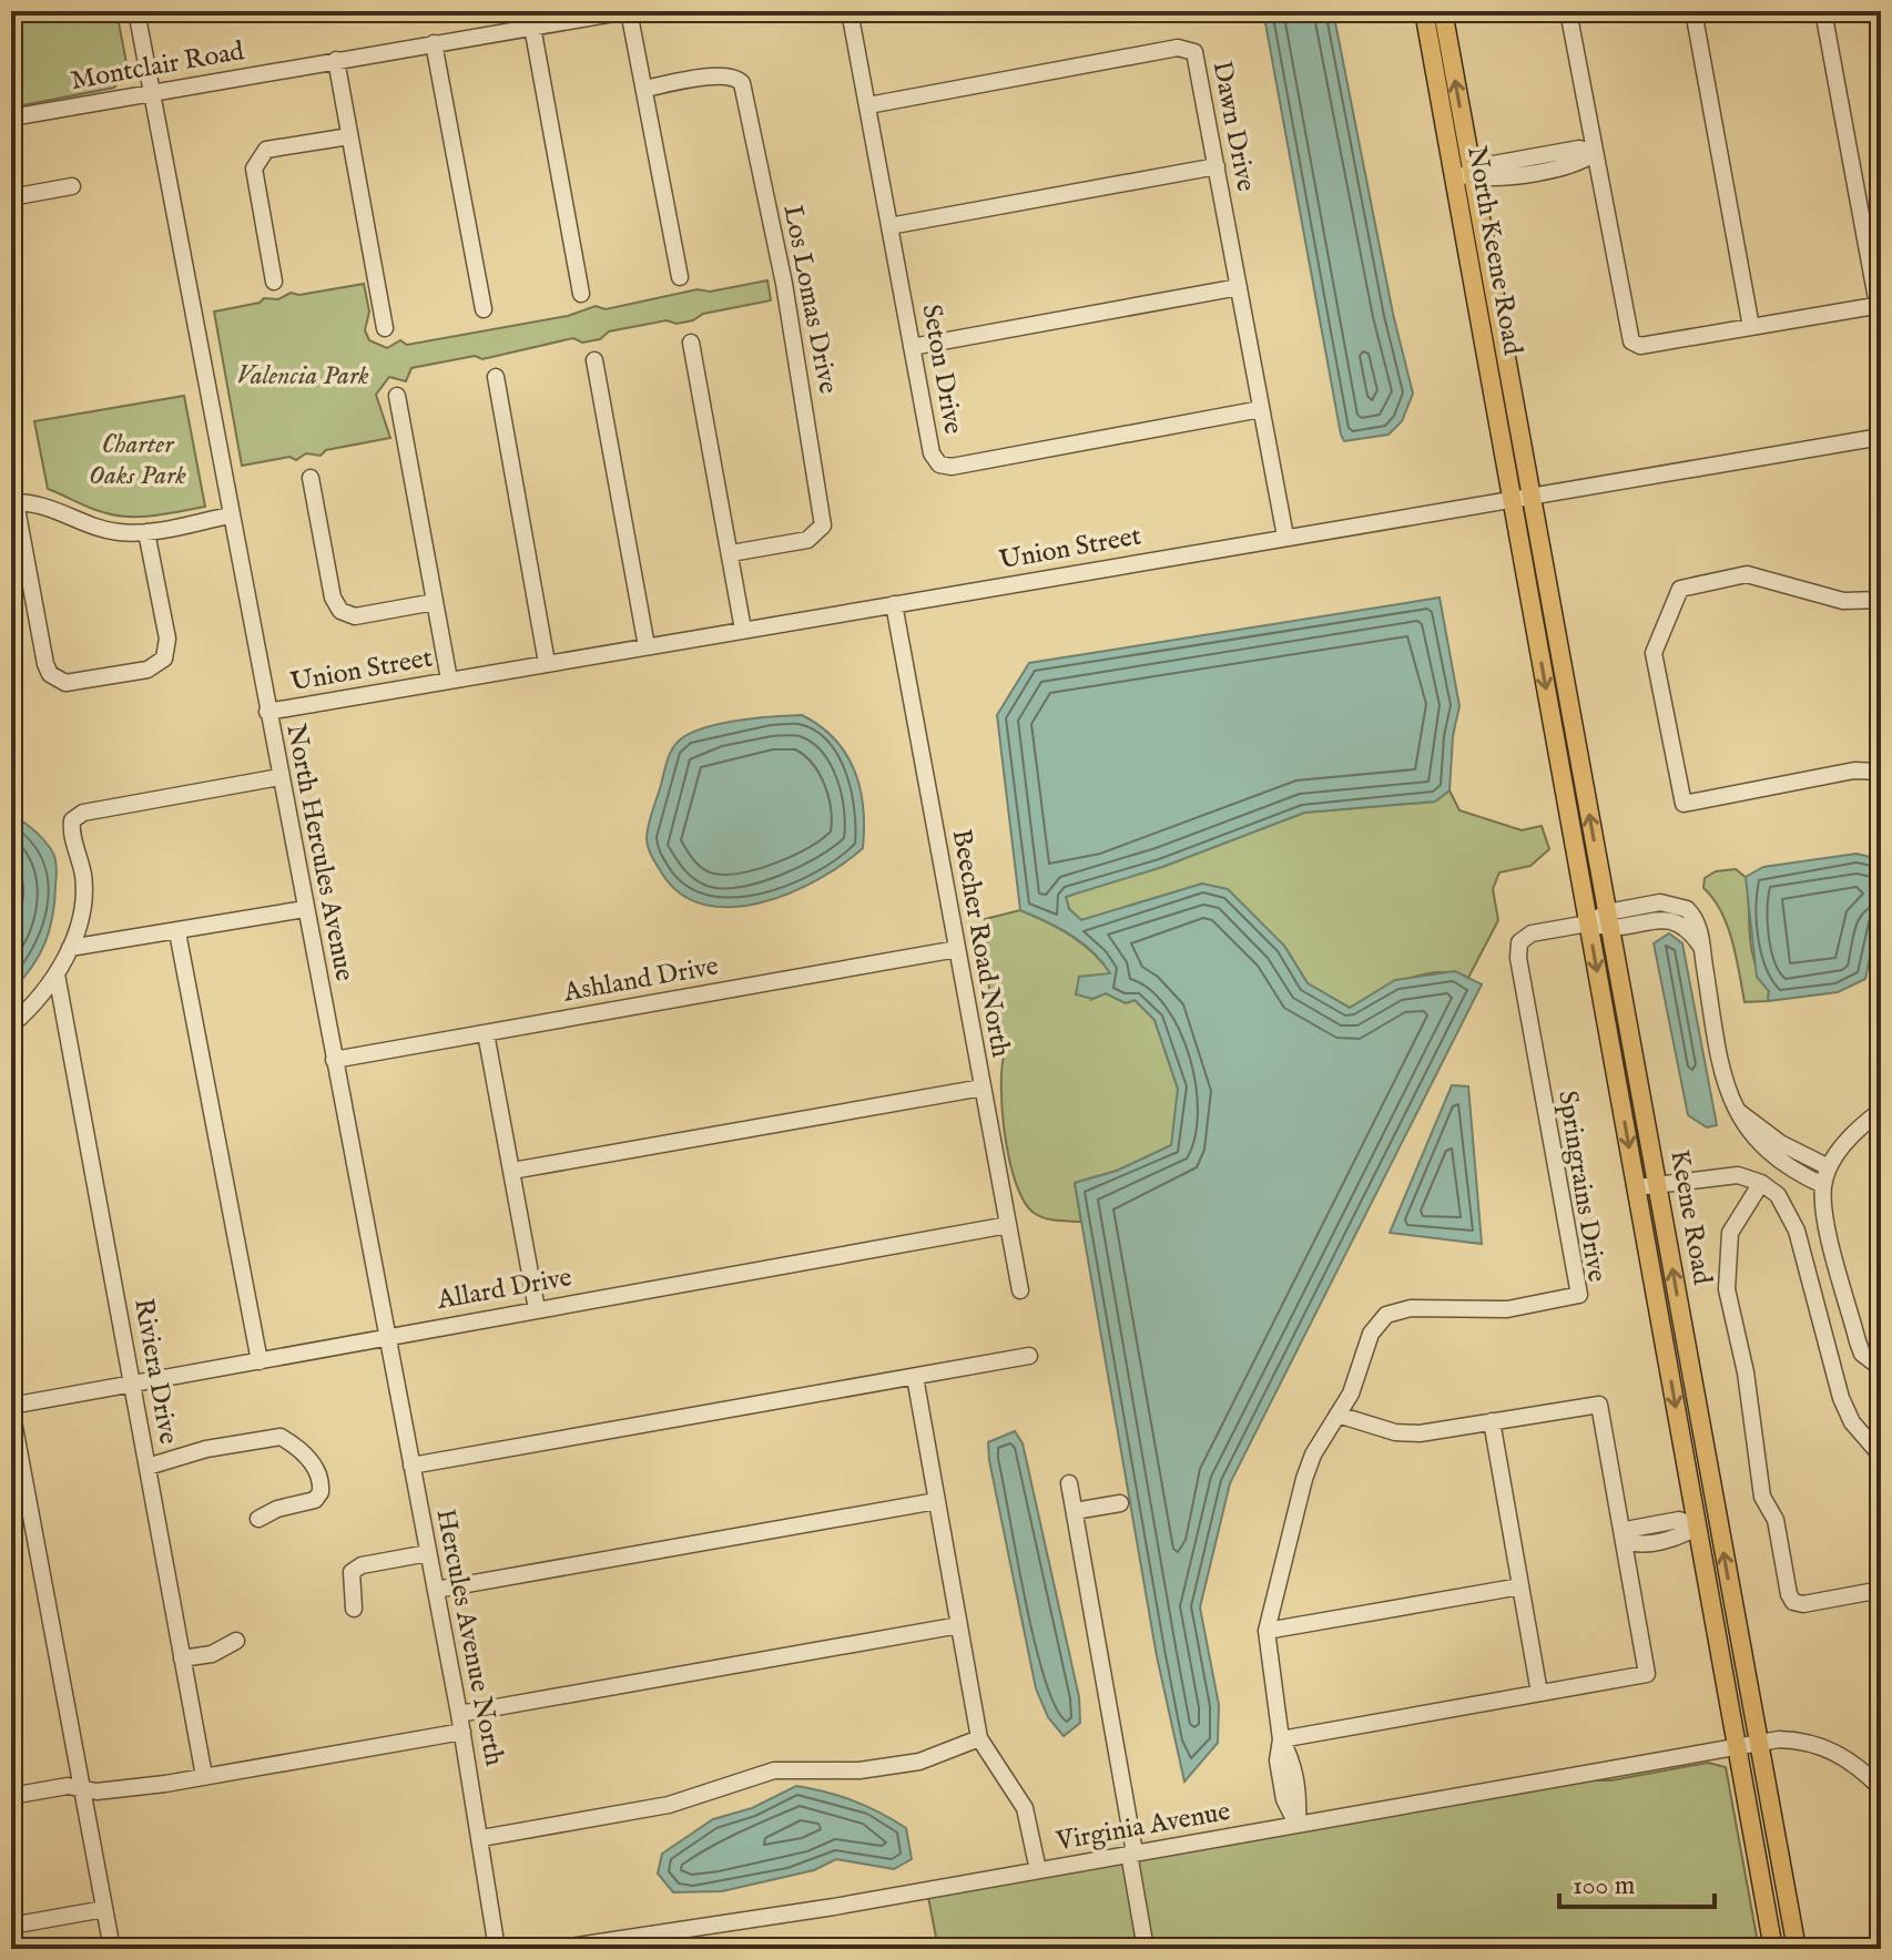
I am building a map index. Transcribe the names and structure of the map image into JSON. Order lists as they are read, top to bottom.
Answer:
{
  "streets": {
    "main road": ["North Keene Road", "Keene Road"],
    "street": [
      "Montclair Road",
      "Dawn Drive",
      "Los Lomas Drive",
      "Seton Drive",
      "Union Street",
      "North Hercules Avenue",
      "Beecher Road North",
      "Ashland Drive",
      "Springrains Drive",
      "Allard Drive",
      "Riviera Drive",
      "Hercules Avenue North",
      "Virginia Avenue"
    ]
  },
  "crossings": [
    ["Montclair Road", "North Hercules Avenue"],
    ["Dawn Drive", "Seton Drive"],
    ["Dawn Drive", "Union Street"],
    ["North Keene Road", "Union Street"],
    ["North Keene Road", "Keene Road"],
    ["Union Street", "North Hercules Avenue"],
    ["Union Street", "Beecher Road North"],
    ["Union Street", "Keene Road"],
    ["North Hercules Avenue", "Ashland Drive"],
    ["North Hercules Avenue", "Allard Drive"],
    ["North Hercules Avenue", "Hercules Avenue North"],
    ["Beecher Road North", "Ashland Drive"],
    ["Beecher Road North", "Allard Drive"],
    ["Springrains Drive", "Keene Road"],
    ["Springrains Drive", "Virginia Avenue"],
    ["Keene Road", "Virginia Avenue"],
    ["Allard Drive", "Riviera Drive"],
    ["Allard Drive", "Hercules Avenue North"]
  ],
  "parks": ["Valencia Park", "Charter Oaks Park"],
  "scale_bar": "100 m"
}
